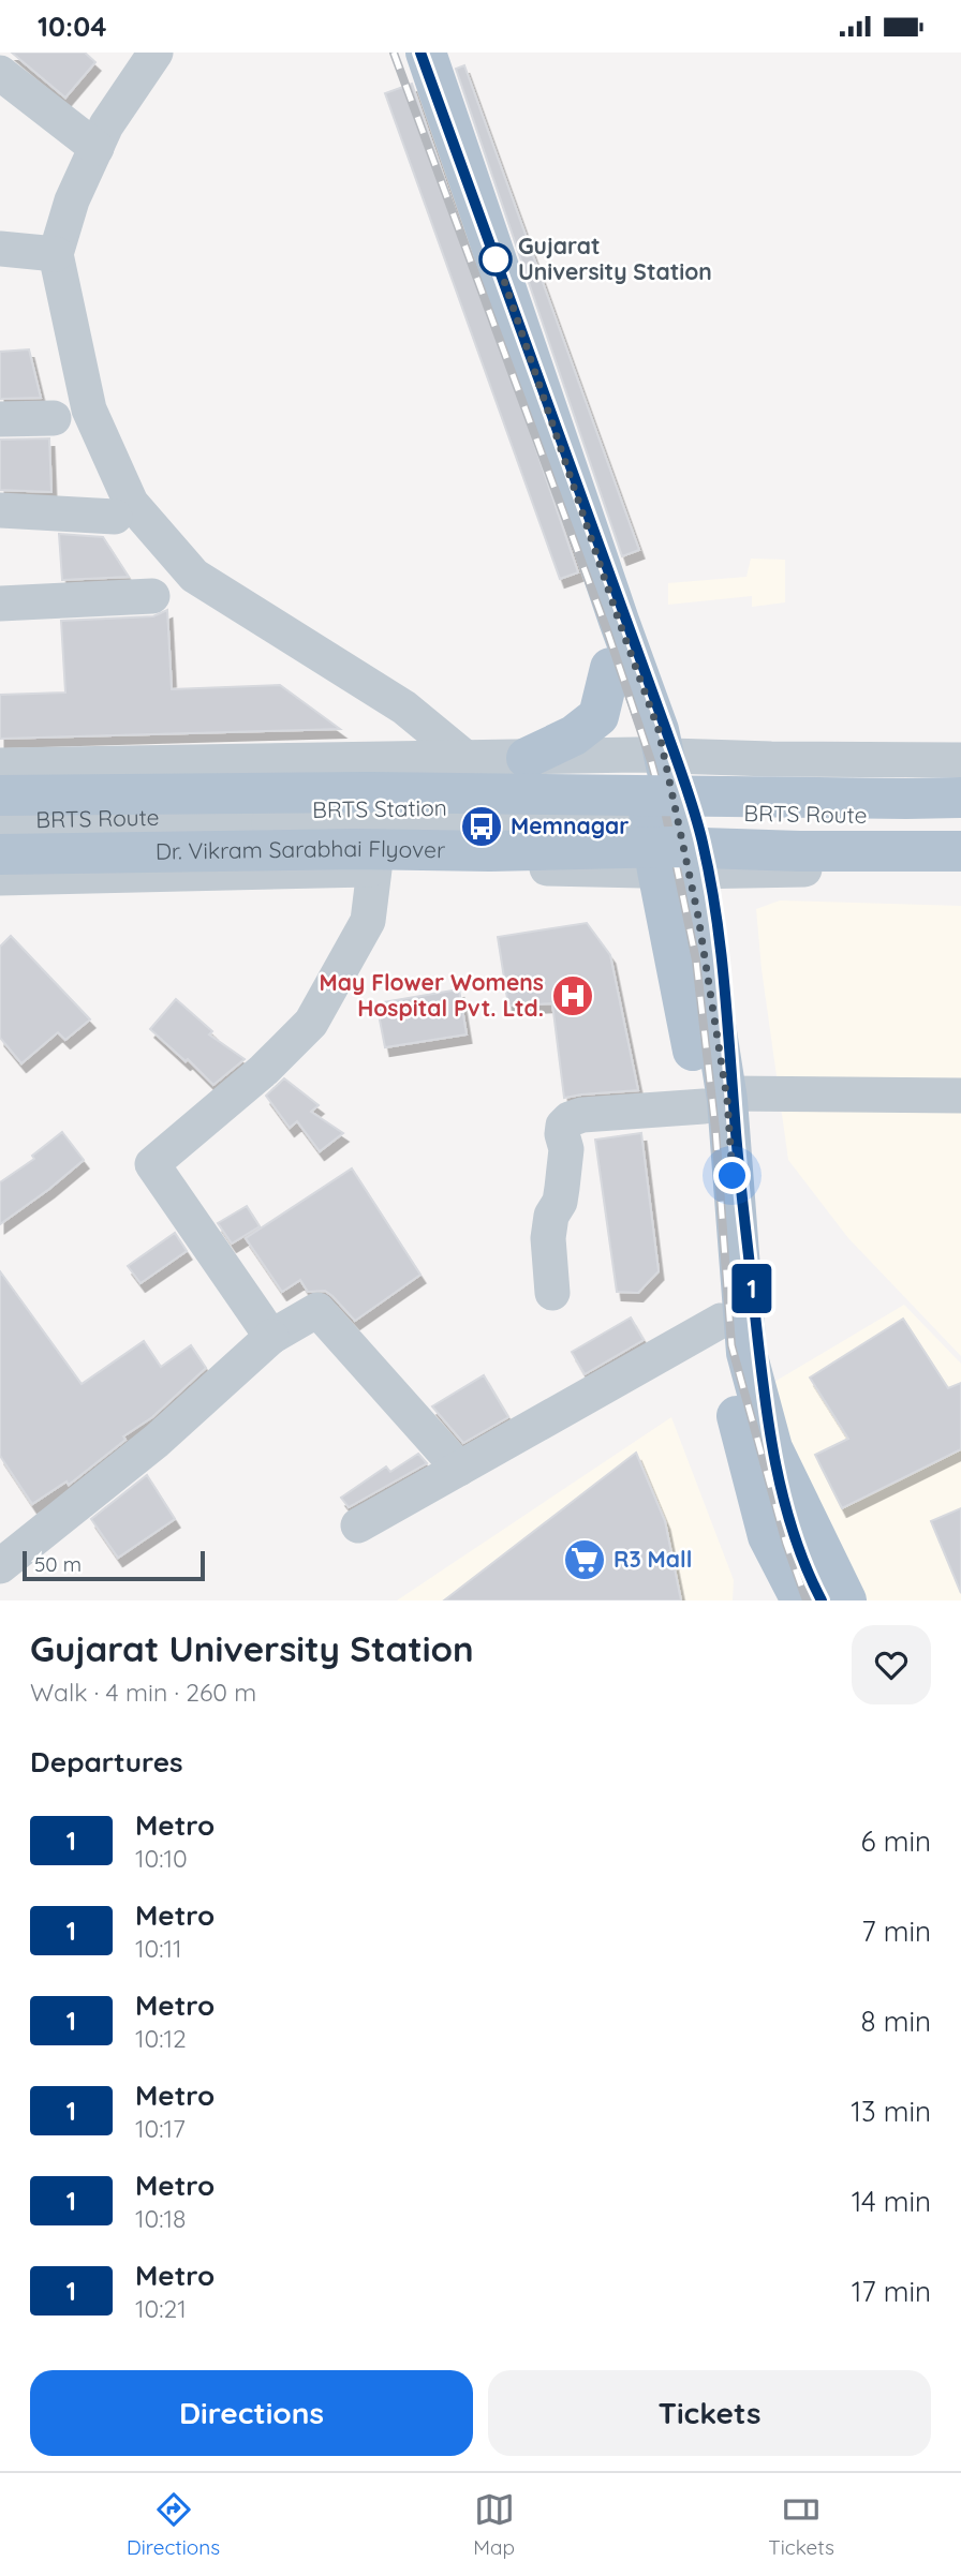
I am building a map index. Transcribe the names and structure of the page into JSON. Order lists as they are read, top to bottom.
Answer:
{
  "streets": {
    "main road": ["Dr. Vikram Sarabhai Flyover"],
    "street": ["BRTS Station", "BRTS Route"]
  },
  "crossings": [
    ["BRTS Station", "BRTS Route"]
  ],
  "places": {
    "other": ["Gujarat University Station"],
    "bus stop": ["Memnagar"],
    "hospital": ["May Flower Womens Hospital Pvt. Ltd."],
    "supermarket": ["R3 Mall"]
  },
  "lines": ["metro line 1"],
  "scale_bar": "50 m",
  "page": {
    "status": "10:04",
    "on_map": "1",
    "scale": "50 m",
    "heading": [
      ["Gujarat University Station", "Walk · 4 min · 260 m"],
      "Departures"
    ],
    "list": [
      {
        "mark": "1",
        "name": "Metro",
        "note": "10:10",
        "value": "6 min"
      },
      {
        "mark": "1",
        "name": "Metro",
        "note": "10:11",
        "value": "7 min"
      },
      {
        "mark": "1",
        "name": "Metro",
        "note": "10:12",
        "value": "8 min"
      },
      {
        "mark": "1",
        "name": "Metro",
        "note": "10:17",
        "value": "13 min"
      },
      {
        "mark": "1",
        "name": "Metro",
        "note": "10:18",
        "value": "14 min"
      },
      {
        "mark": "1",
        "name": "Metro",
        "note": "10:21",
        "value": "17 min"
      }
    ],
    "buttons": ["Directions", "Tickets"],
    "tabs": ["Directions", "Map", "Tickets"]
  }
}
